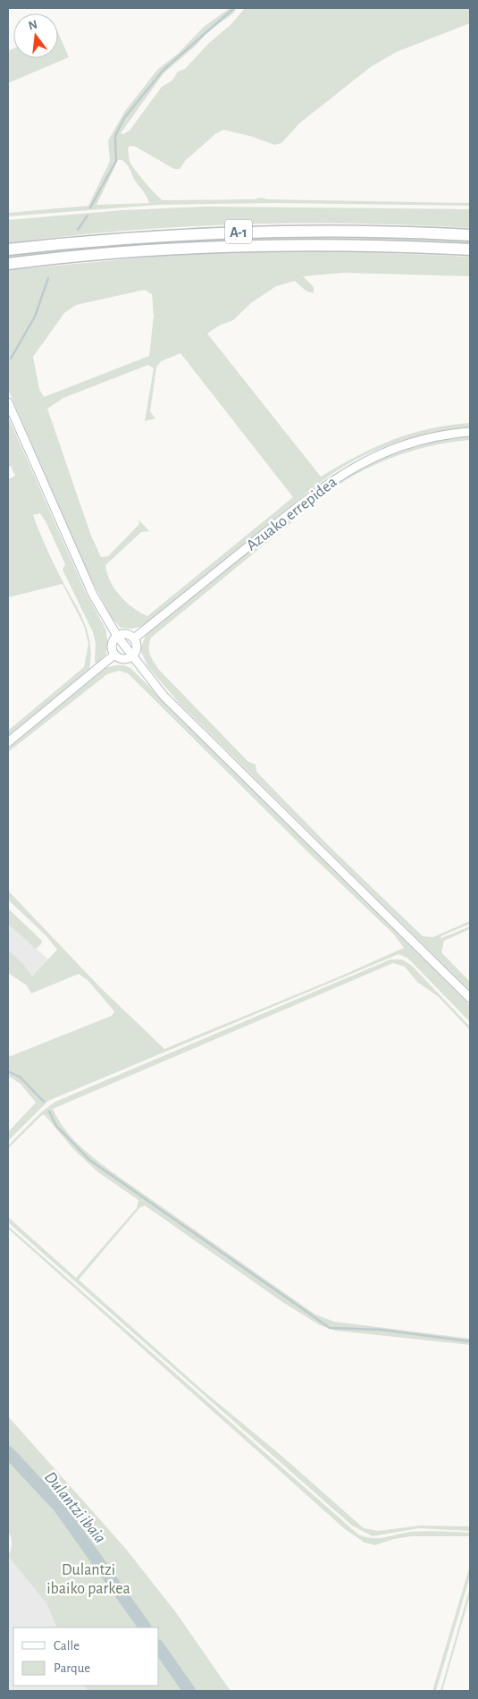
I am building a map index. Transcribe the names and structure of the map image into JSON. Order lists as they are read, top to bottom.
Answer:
{
  "streets": {
    "highway": ["A-1"],
    "main road": ["Azuako errepidea"]
  },
  "water": ["Dulantzi ibaia"],
  "parks": ["Dulantzi ibaiko parkea"],
  "legend": ["Calle", "Parque"],
  "north": "top"
}
